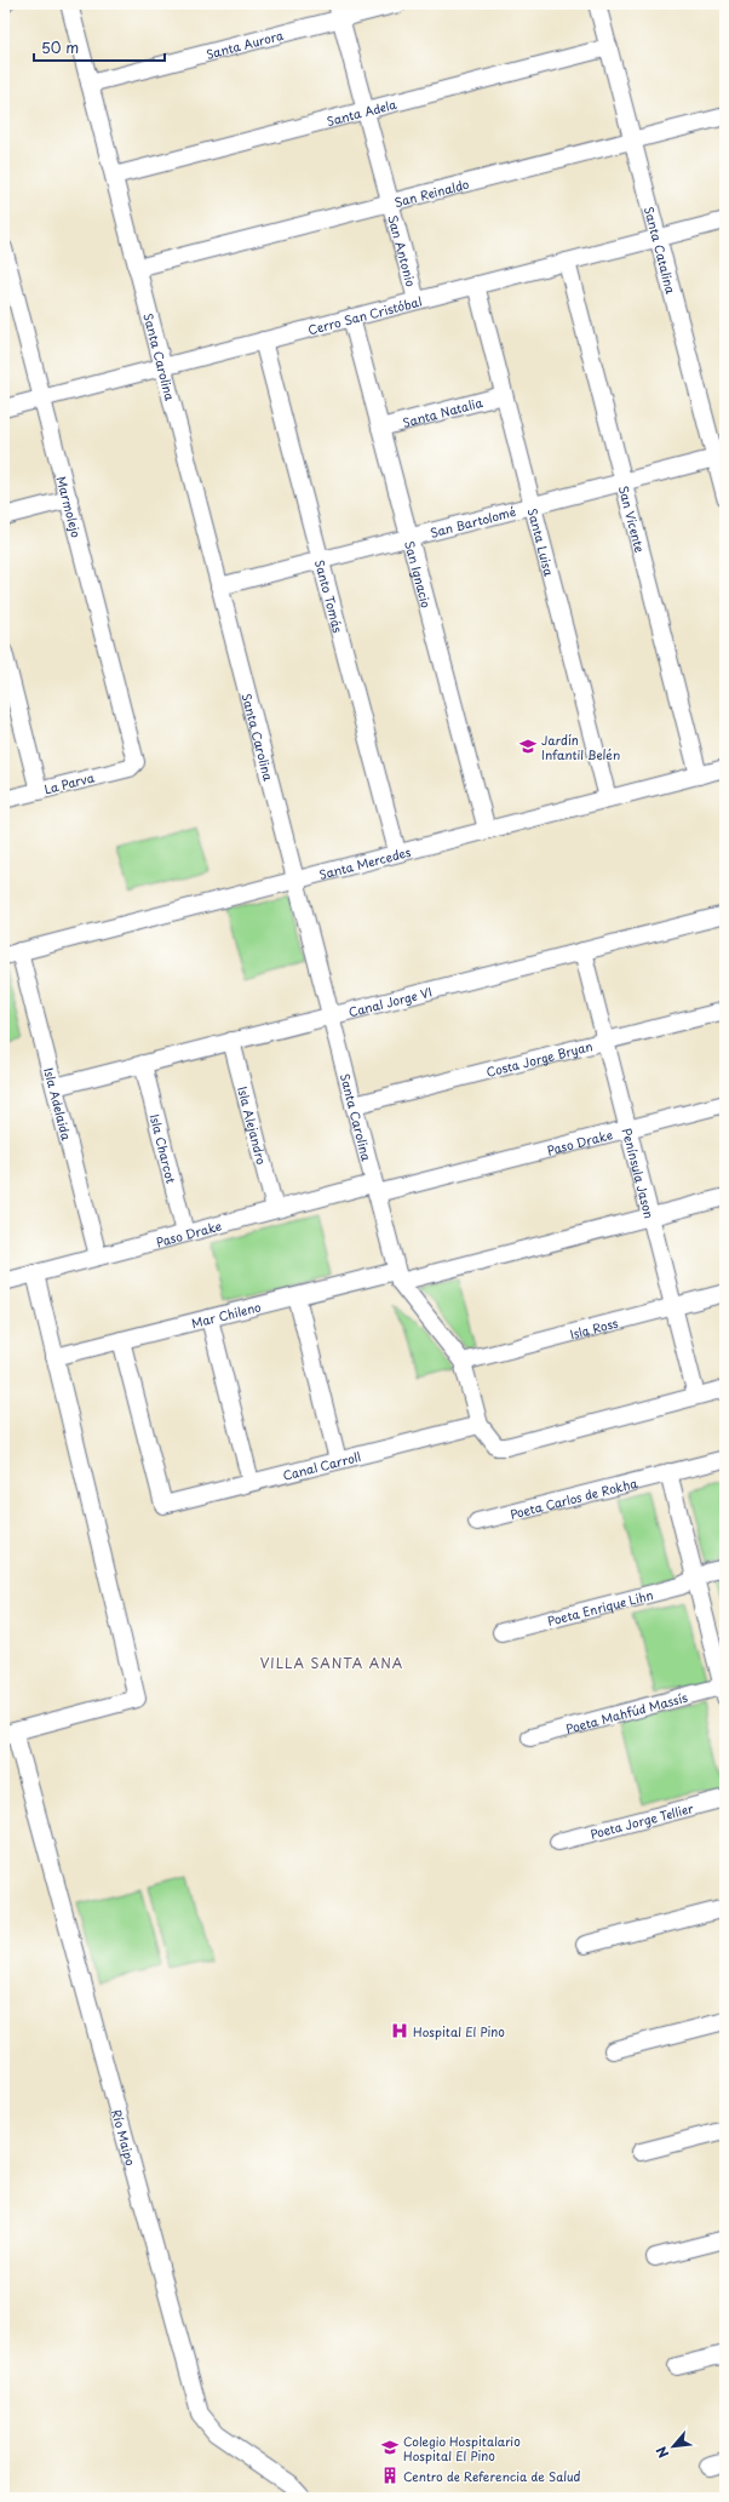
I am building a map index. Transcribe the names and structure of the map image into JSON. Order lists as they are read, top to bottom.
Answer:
{
  "streets": {
    "street": [
      "Santa Aurora",
      "Santa Adela",
      "San Reinaldo",
      "San Antonio",
      "Santa Catalina",
      "Cerro San Cristóbal",
      "Santa Carolina",
      "Santa Natalia",
      "Marmolejo",
      "San Vicente",
      "San Bartolomé",
      "Santa Luisa",
      "San Ignacio",
      "Santo Tomás",
      "La Parva",
      "Santa Mercedes",
      "Canal Jorge VI",
      "Costa Jorge Bryan",
      "Isla Adelaida",
      "Isla Alejandro",
      "Paso Drake",
      "Isla Charcot",
      "Península Jason",
      "Mar Chileno",
      "Isla Ross",
      "Canal Carroll",
      "Poeta Carlos de Rokha",
      "Poeta Enrique Lihn",
      "Poeta Mahfúd Massís",
      "Poeta Jorge Tellier",
      "Río Maipo"
    ]
  },
  "crossings": [
    ["Santa Aurora", "San Antonio"],
    ["Santa Aurora", "Santa Carolina"],
    ["Santa Adela", "San Antonio"],
    ["Santa Adela", "Santa Catalina"],
    ["Santa Adela", "Santa Carolina"],
    ["San Reinaldo", "San Antonio"],
    ["San Reinaldo", "Santa Catalina"],
    ["San Reinaldo", "Santa Carolina"],
    ["San Antonio", "Cerro San Cristóbal"],
    ["Santa Catalina", "Cerro San Cristóbal"],
    ["Santa Catalina", "San Bartolomé"],
    ["Cerro San Cristóbal", "Santa Carolina"],
    ["Cerro San Cristóbal", "Marmolejo"],
    ["Cerro San Cristóbal", "San Vicente"],
    ["Cerro San Cristóbal", "Santa Luisa"],
    ["Cerro San Cristóbal", "San Ignacio"],
    ["Cerro San Cristóbal", "Santo Tomás"],
    ["Santa Carolina", "San Bartolomé"],
    ["Santa Carolina", "Santa Mercedes"],
    ["Santa Carolina", "Canal Jorge VI"],
    ["Santa Carolina", "Costa Jorge Bryan"],
    ["Santa Carolina", "Paso Drake"],
    ["Santa Carolina", "Península Jason"],
    ["Santa Carolina", "Mar Chileno"],
    ["Santa Carolina", "Isla Ross"],
    ["Santa Carolina", "Canal Carroll"],
    ["Santa Natalia", "Santa Luisa"],
    ["Santa Natalia", "San Ignacio"],
    ["Marmolejo", "La Parva"],
    ["San Vicente", "San Bartolomé"],
    ["San Vicente", "Santa Mercedes"],
    ["San Bartolomé", "Santa Luisa"],
    ["San Bartolomé", "San Ignacio"],
    ["San Bartolomé", "Santo Tomás"],
    ["Santa Luisa", "Santa Mercedes"],
    ["San Ignacio", "Santa Mercedes"],
    ["Santo Tomás", "Santa Mercedes"],
    ["Santa Mercedes", "Isla Adelaida"],
    ["Canal Jorge VI", "Isla Adelaida"],
    ["Canal Jorge VI", "Isla Alejandro"],
    ["Canal Jorge VI", "Isla Charcot"],
    ["Canal Jorge VI", "Península Jason"],
    ["Costa Jorge Bryan", "Península Jason"],
    ["Isla Adelaida", "Paso Drake"],
    ["Isla Alejandro", "Paso Drake"],
    ["Paso Drake", "Isla Charcot"],
    ["Paso Drake", "Península Jason"],
    ["Península Jason", "Mar Chileno"],
    ["Península Jason", "Isla Ross"],
    ["Mar Chileno", "Canal Carroll"]
  ],
  "districts": ["VILLA SANTA ANA"],
  "places": {
    "school or university": ["Jardín Infantil Belén", "Colegio Hospitalario Hospital El Pino"],
    "hospital": ["Hospital El Pino"],
    "building": ["Centro de Referencia de Salud"]
  },
  "scale_bar": "50 m",
  "north": "bottom left"
}
